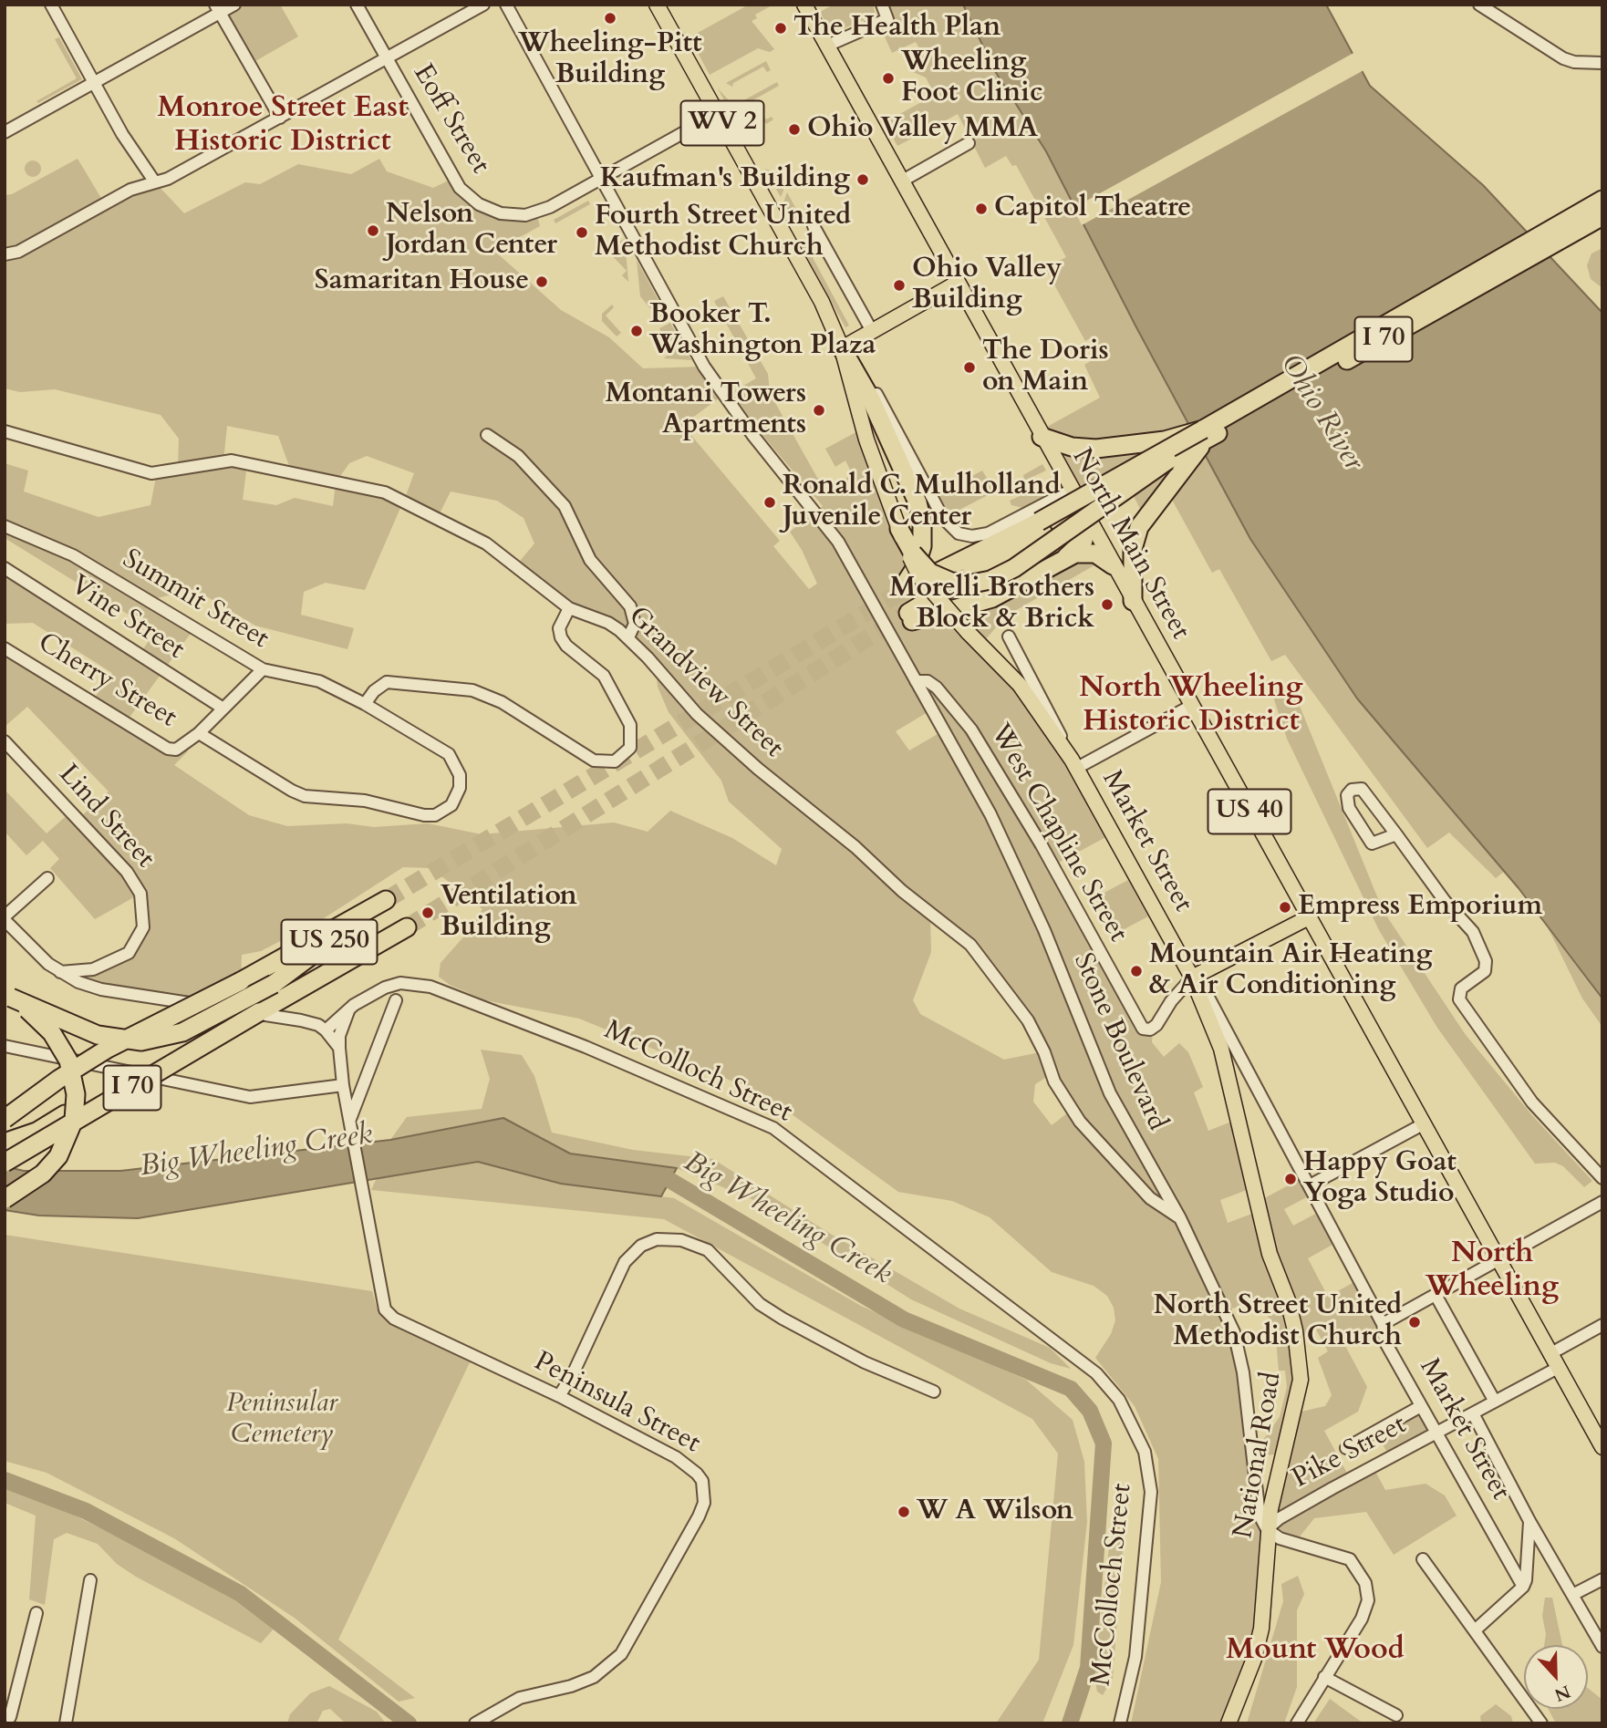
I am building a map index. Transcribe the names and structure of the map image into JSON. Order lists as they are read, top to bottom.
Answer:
{
  "streets": {
    "highway": ["I 70", "US 40", "US 250"],
    "main road": [
      "WV 2",
      "North Main Street",
      "Market Street",
      "National Road"
    ],
    "street": [
      "Eoff Street",
      "Summit Street",
      "Vine Street",
      "Cherry Street",
      "Grandview Street",
      "Lind Street",
      "West Chapline Street",
      "Stone Boulevard",
      "McColloch Street",
      "Peninsula Street",
      "Pike Street"
    ]
  },
  "crossings": [
    ["Eoff Street", "Stone Boulevard"],
    ["WV 2", "I 70"],
    ["I 70", "US 40"],
    ["I 70", "US 250"],
    ["North Main Street", "US 40"],
    ["North Main Street", "Pike Street"],
    ["Summit Street", "Cherry Street"],
    ["Grandview Street", "Stone Boulevard"],
    ["West Chapline Street", "Market Street"],
    ["West Chapline Street", "Stone Boulevard"],
    ["West Chapline Street", "National Road"],
    ["Market Street", "Pike Street"],
    ["Market Street", "National Road"],
    ["Stone Boulevard", "Pike Street"],
    ["Stone Boulevard", "National Road"],
    ["Pike Street", "National Road"]
  ],
  "districts": [
    "Monroe Street East Historic District",
    "North Wheeling Historic District",
    "North Wheeling",
    "Mount Wood"
  ],
  "water": ["Ohio River", "Big Wheeling Creek"],
  "parks": ["Peninsular Cemetery"],
  "places": [
    "Wheeling-Pitt Building",
    "The Health Plan",
    "Wheeling Foot Clinic",
    "Ohio Valley MMA",
    "Kaufman's Building",
    "Capitol Theatre",
    "Nelson Jordan Center",
    "Fourth Street United Methodist Church",
    "Samaritan House",
    "Ohio Valley Building",
    "Booker T. Washington Plaza",
    "The Doris on Main",
    "Montani Towers Apartments",
    "Ronald C. Mulholland Juvenile Center",
    "Morelli Brothers Block & Brick",
    "Empress Emporium",
    "Ventilation Building",
    "Mountain Air Heating & Air Conditioning",
    "Happy Goat Yoga Studio",
    "North Street United Methodist Church",
    "W A Wilson"
  ],
  "north": "bottom"
}
